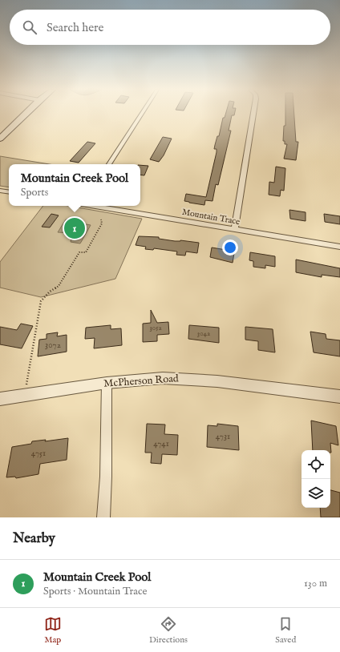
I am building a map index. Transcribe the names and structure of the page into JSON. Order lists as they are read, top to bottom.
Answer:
{
  "streets": {
    "street": ["Mountain Trace", "McPherson Road"]
  },
  "house_numbers": [
    "3052",
    "3042",
    "3072",
    "4731",
    "4741",
    "4751"
  ],
  "page": {
    "search": "Search here",
    "popup": ["Mountain Creek Pool", "Sports"],
    "pins": "1",
    "heading": "Nearby",
    "list": [
      {
        "mark": "1",
        "name": "Mountain Creek Pool",
        "note": "Sports · Mountain Trace",
        "value": "130 m"
      }
    ],
    "nav": ["Map", "Directions", "Saved"]
  }
}
